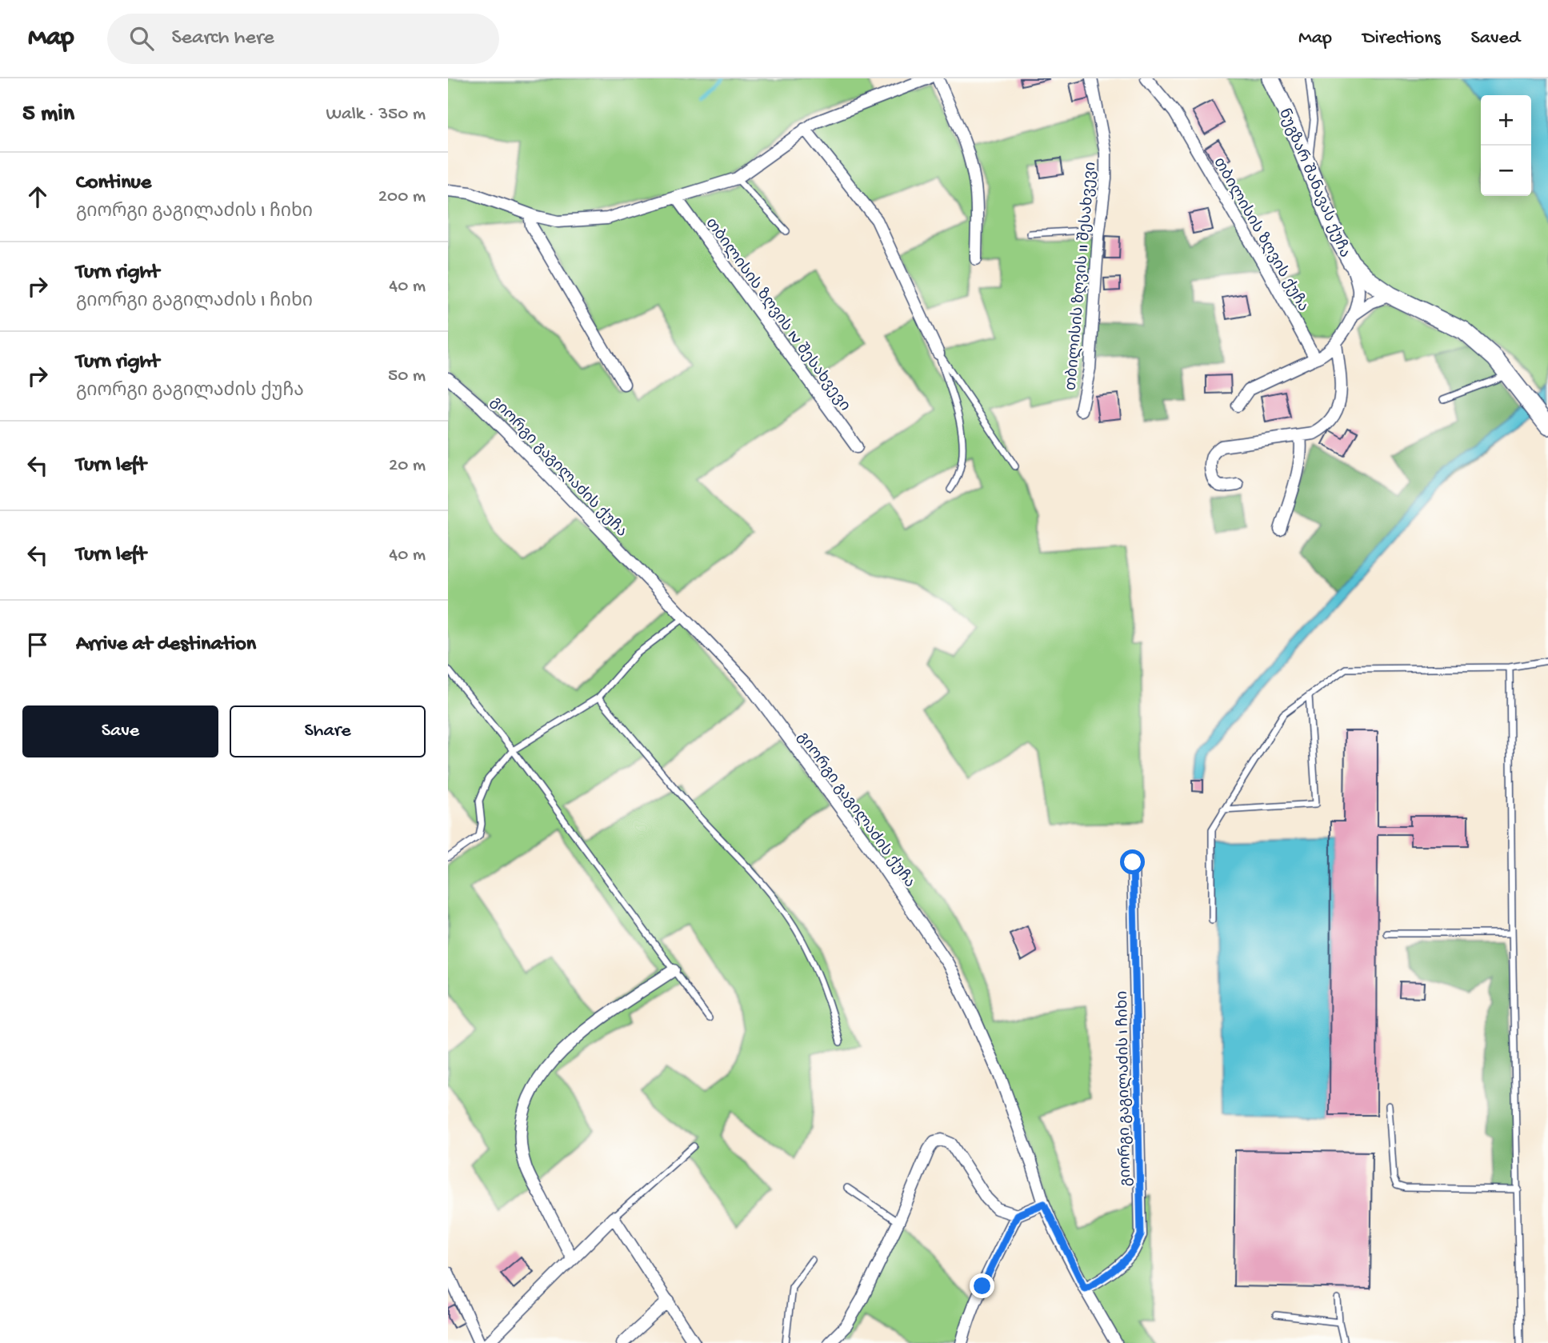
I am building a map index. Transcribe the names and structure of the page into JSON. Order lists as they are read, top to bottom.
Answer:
{
  "streets": {
    "main road": ["ნუგზარ შანავას ქუჩა"],
    "street": [
      "თბილისის ზღვის ქუჩა",
      "თბილისის ზღვის II შესახვევი",
      "თბილისის ზღვის IV შესახვევი",
      "გიორგი გაგილაძის ქუჩა",
      "გიორგი გაგილაძის I ჩიხი"
    ]
  },
  "crossings": [
    ["გიორგი გაგილაძის ქუჩა", "გიორგი გაგილაძის I ჩიხი"]
  ],
  "page": {
    "header": "Map",
    "search": "Search here",
    "nav": ["Map", "Directions", "Saved"],
    "heading": ["5 min", "Walk · 350 m"],
    "map_buttons": ["+", "−"],
    "list": [
      ["Continue", "გიორგი გაგილაძის I ჩიხი", "200 m"],
      ["Turn right", "გიორგი გაგილაძის I ჩიხი", "40 m"],
      ["Turn right", "გიორგი გაგილაძის ქუჩა", "50 m"],
      ["Turn left", "20 m"],
      ["Turn left", "40 m"],
      "Arrive at destination"
    ],
    "buttons": ["Save", "Share"]
  }
}
